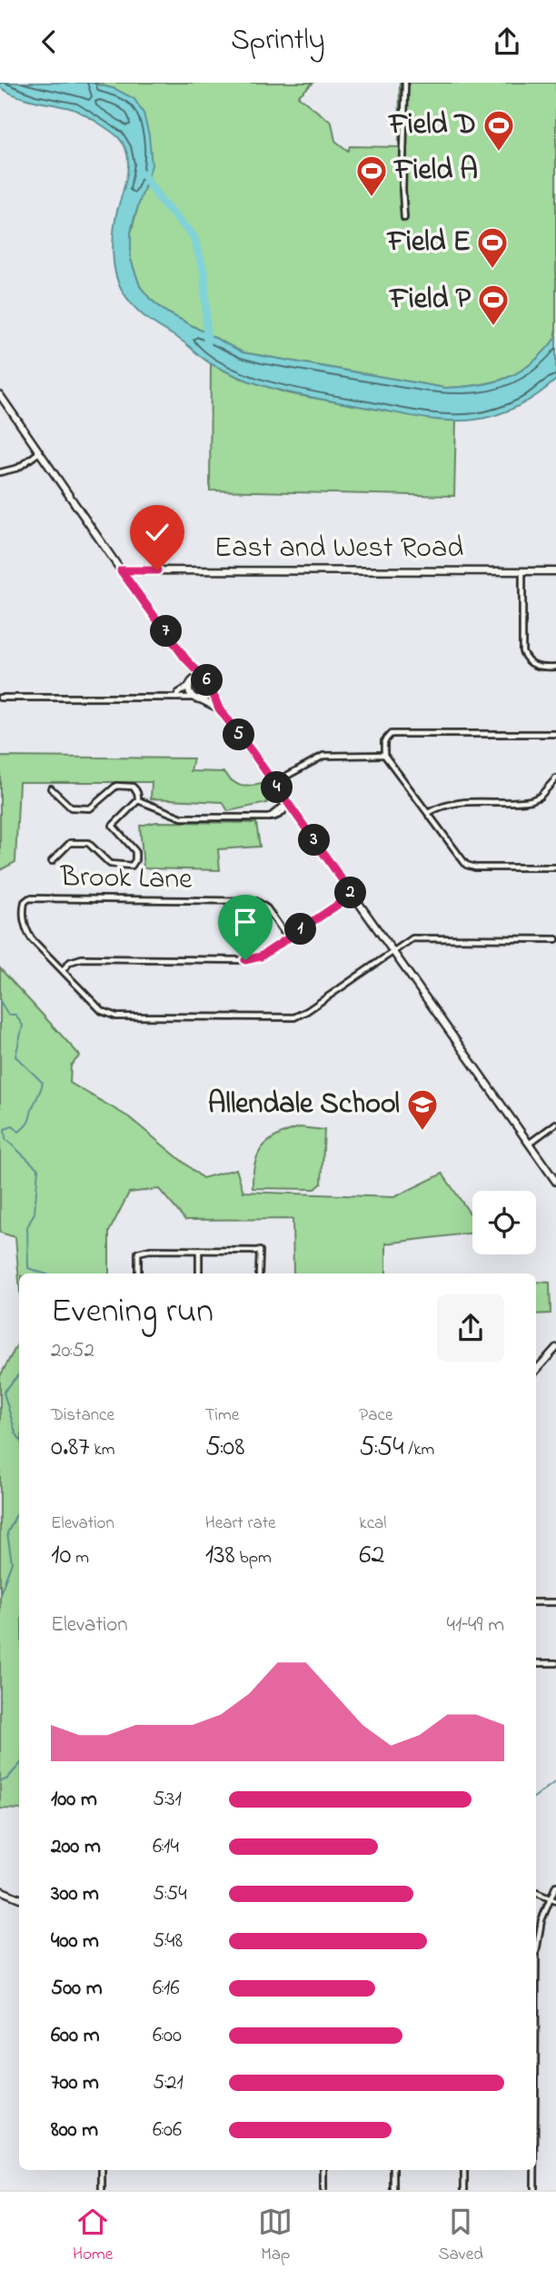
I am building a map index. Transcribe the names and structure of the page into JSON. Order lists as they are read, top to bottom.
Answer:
{
  "streets": {
    "main road": ["East and West Road"],
    "street": ["Brook Lane"]
  },
  "places": {
    "sports": [
      "Field D",
      "Field A",
      "Field E",
      "Field P"
    ],
    "school or university": ["Allendale School"]
  },
  "page": {
    "header": "Sprintly",
    "pins": [
      "7",
      "6",
      "5",
      "4",
      "3",
      "2",
      "1"
    ],
    "heading": ["Evening run", "20:52"],
    "stats": [
      ["Distance", "0.87 km"],
      ["Time", "5:08"],
      ["Pace", "5:54 /km"],
      ["Elevation", "10 m"],
      ["Heart rate", "138 bpm"],
      ["kcal", "62"]
    ],
    "chart": ["Elevation", "41–49 m"],
    "list": [
      {
        "name": "100 m",
        "note": "5:31"
      },
      {
        "name": "200 m",
        "note": "6:14"
      },
      {
        "name": "300 m",
        "note": "5:54"
      },
      {
        "name": "400 m",
        "note": "5:48"
      },
      {
        "name": "500 m",
        "note": "6:16"
      },
      {
        "name": "600 m",
        "note": "6:00"
      },
      {
        "name": "700 m",
        "note": "5:21"
      },
      {
        "name": "800 m",
        "note": "6:06"
      }
    ],
    "tabs": ["Home", "Map", "Saved"]
  }
}
